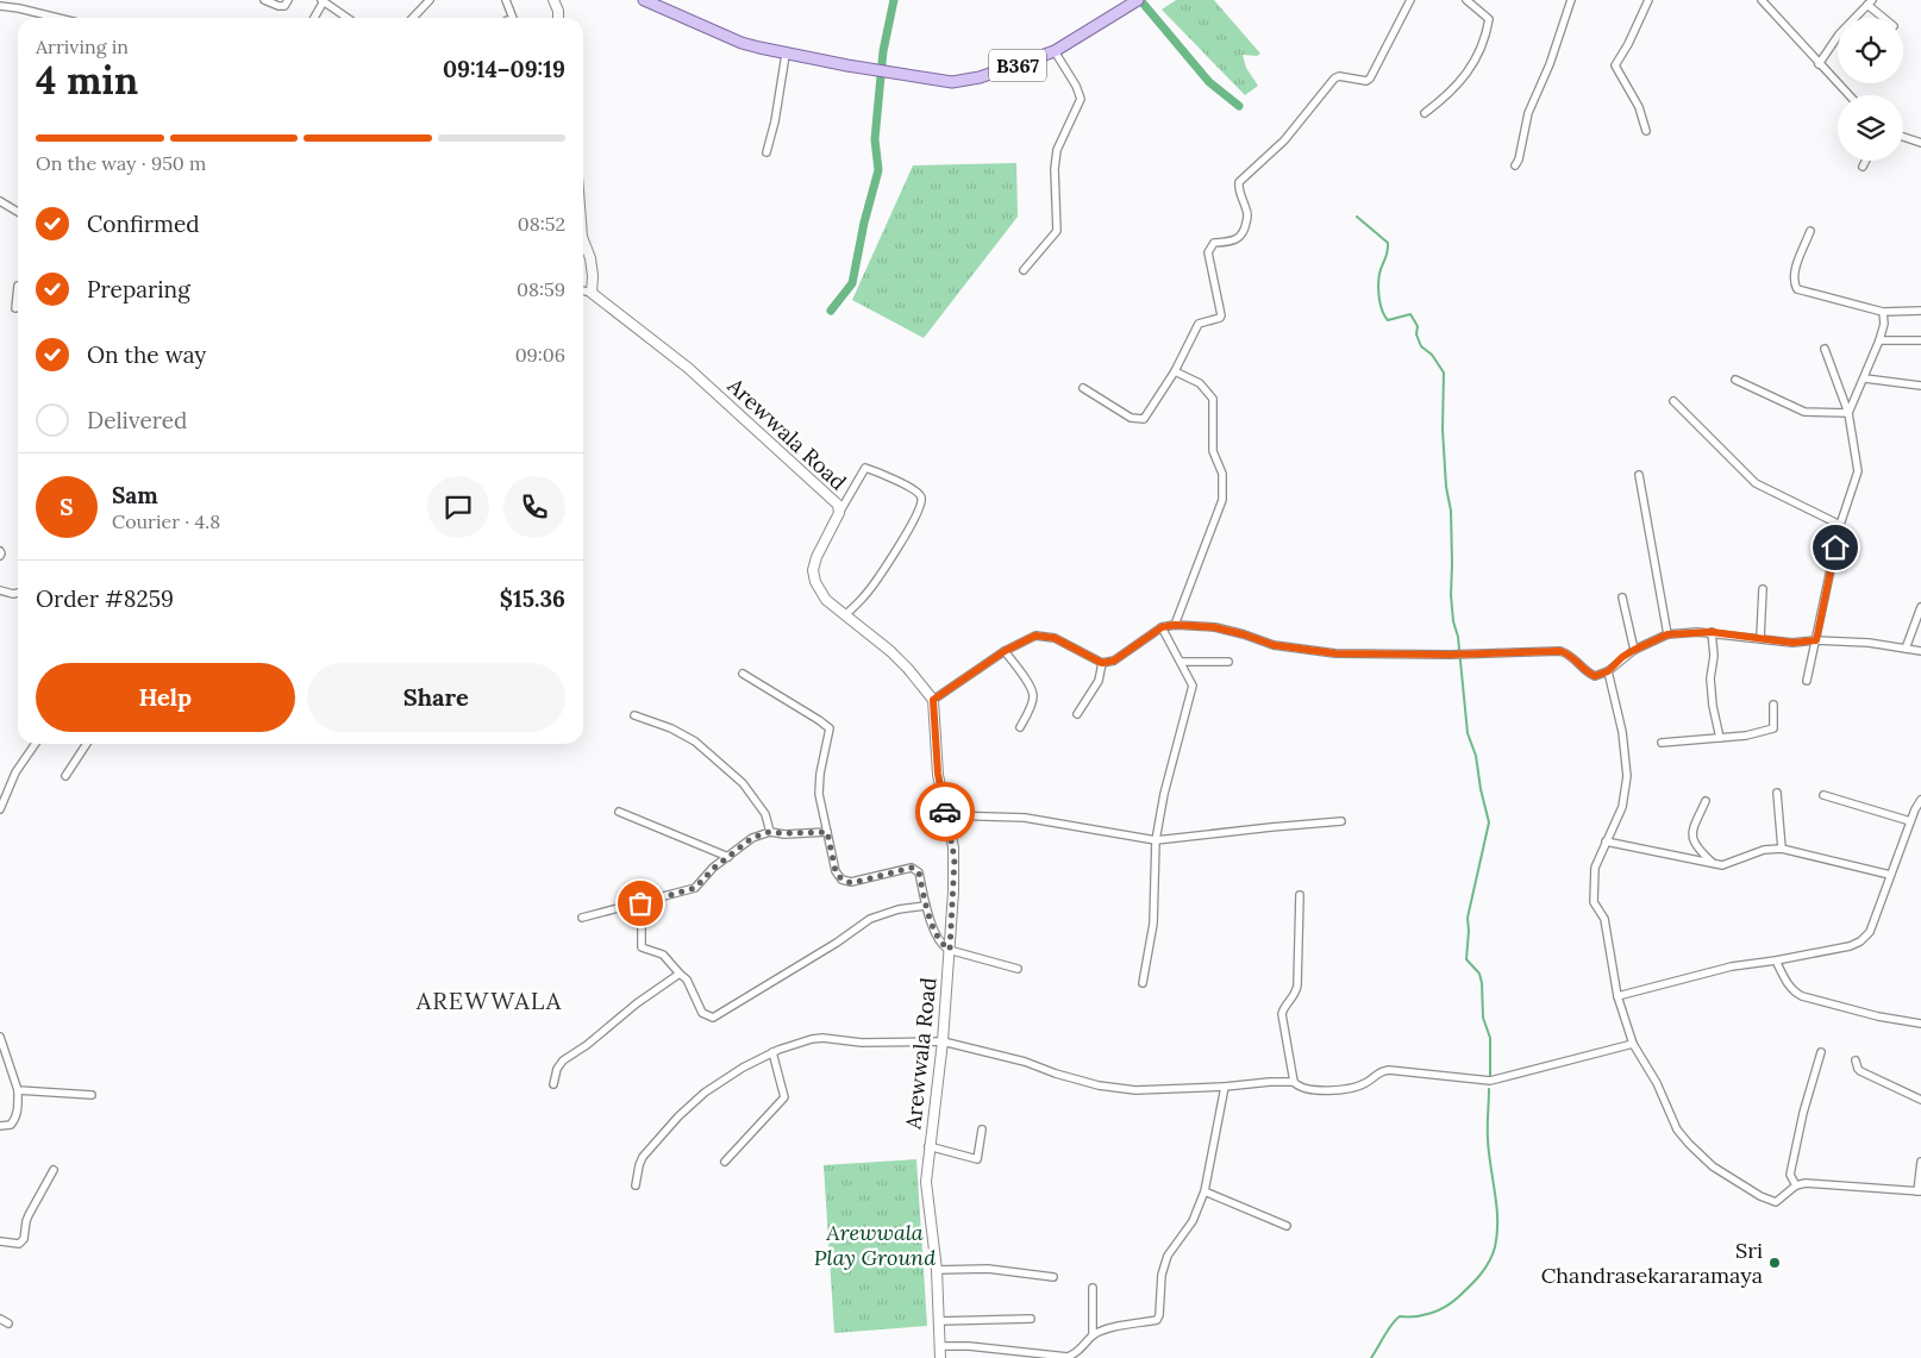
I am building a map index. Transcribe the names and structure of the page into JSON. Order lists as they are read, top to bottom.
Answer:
{
  "streets": {
    "main road": ["B367"],
    "street": ["Arewwala Road"]
  },
  "districts": ["AREWWALA"],
  "parks": ["Arewwala Play Ground"],
  "places": ["Sri Chandrasekararamaya"],
  "page": {
    "heading": ["4 min", "Arriving in", "09:14–09:19"],
    "panel": [
      "Sam",
      "Courier · 4.8",
      "Order #8259",
      "$15.36"
    ],
    "bar": "On the way · 950 m",
    "list": [
      ["Confirmed", "08:52"],
      ["Preparing", "08:59"],
      ["On the way", "09:06"],
      "Delivered"
    ],
    "round": "S",
    "buttons": ["Help", "Share"]
  }
}
